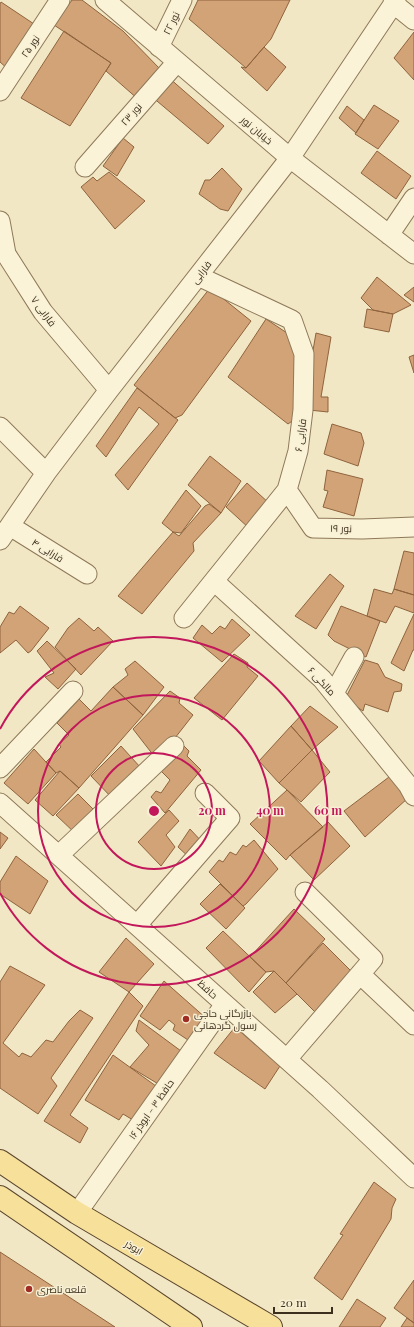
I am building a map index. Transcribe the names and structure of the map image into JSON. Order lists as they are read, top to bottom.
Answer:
{
  "streets": {
    "main road": ["ابوذر"],
    "street": [
      "نور ۲۲",
      "نور ۲۵",
      "نور ۲۳",
      "خیابان نور",
      "فارابی",
      "فارابی ۷",
      "فارابی ۶",
      "نور ۱۹",
      "فارابی ۴",
      "مالکی ۶",
      "حافظ",
      "حافظ ۳ - ابوذر ۱۶"
    ]
  },
  "crossings": [
    ["نور ۲۲", "خیابان نور"],
    ["نور ۲۳", "خیابان نور"],
    ["خیابان نور", "فارابی"],
    ["فارابی", "فارابی ۷"],
    ["فارابی", "فارابی ۶"],
    ["فارابی", "فارابی ۴"],
    ["فارابی ۶", "نور ۱۹"],
    ["فارابی ۶", "مالکی ۶"],
    ["حافظ", "حافظ ۳ - ابوذر ۱۶"],
    ["حافظ ۳ - ابوذر ۱۶", "ابوذر"]
  ],
  "places": ["بازرگانی حاجی رسول گردهانی", "قلعه ناصری"],
  "scale_bar": "20 m",
  "rings": ["20 m", "40 m", "60 m"]
}
